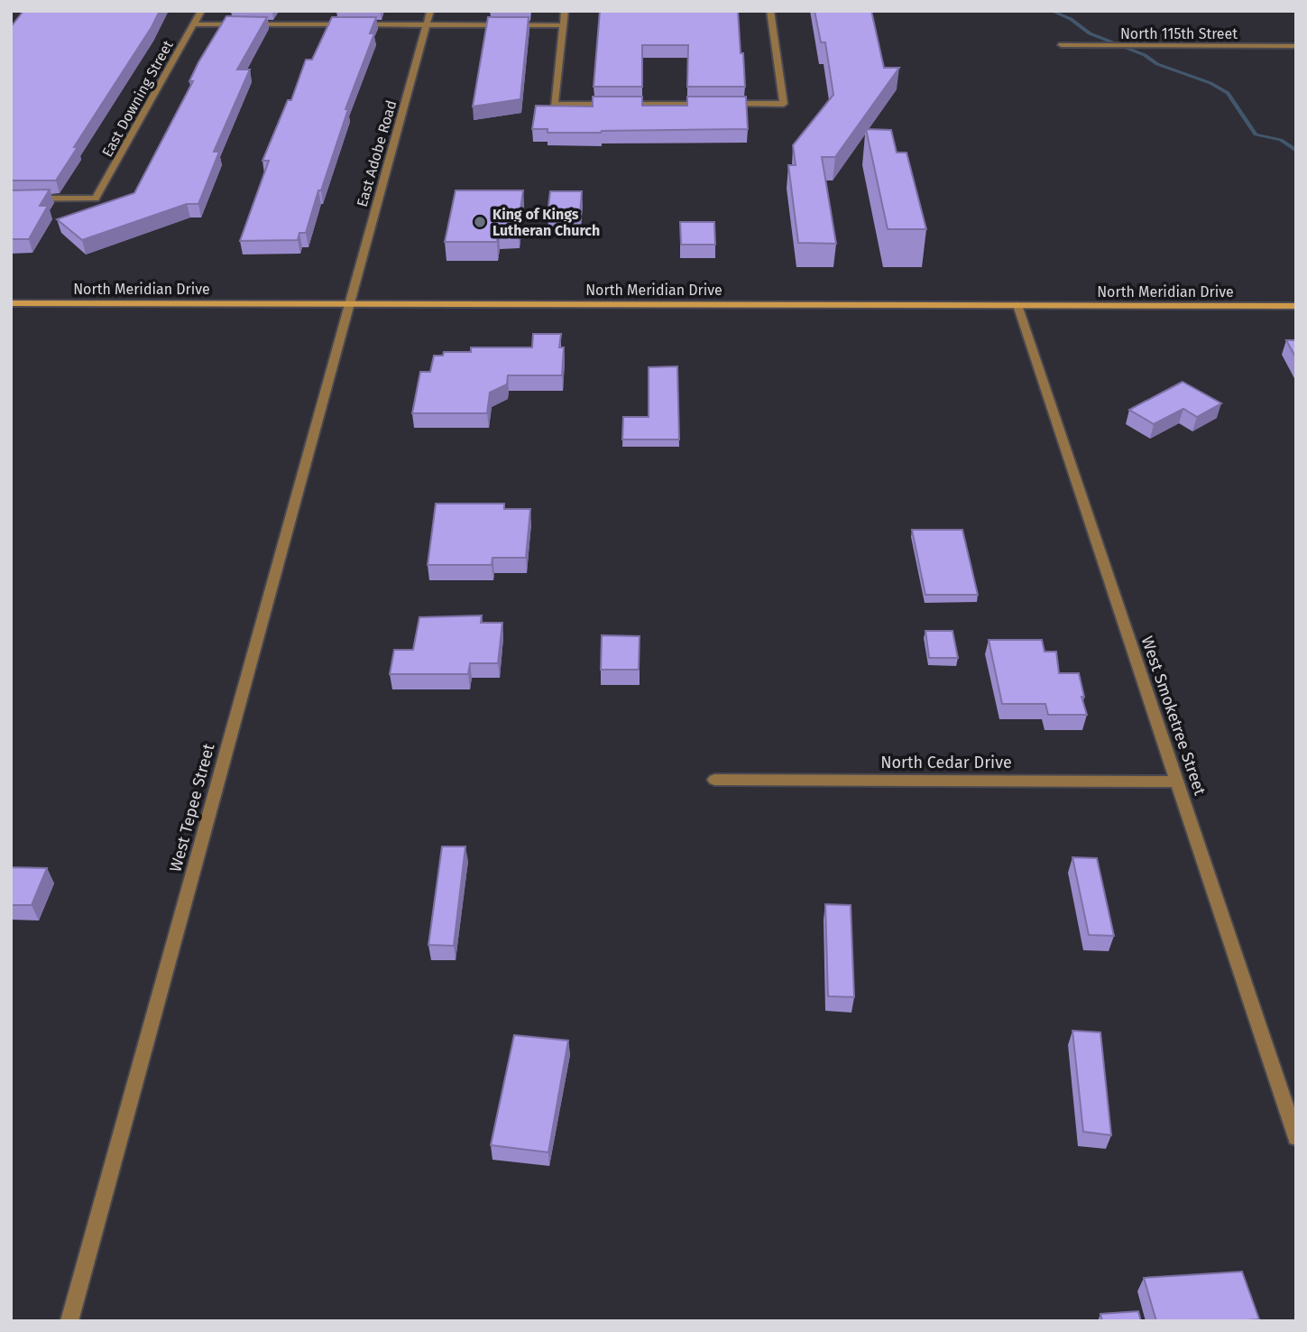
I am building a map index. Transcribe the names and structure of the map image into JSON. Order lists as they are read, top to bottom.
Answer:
{
  "streets": {
    "street": [
      "North 115th Street",
      "East Downing Street",
      "East Adobe Road",
      "North Meridian Drive",
      "West Smoketree Street",
      "North Cedar Drive",
      "West Tepee Street"
    ]
  },
  "crossings": [
    ["East Adobe Road", "North Meridian Drive"],
    ["East Adobe Road", "West Tepee Street"],
    ["North Meridian Drive", "West Smoketree Street"],
    ["North Meridian Drive", "West Tepee Street"],
    ["West Smoketree Street", "North Cedar Drive"]
  ],
  "places": ["King of Kings Lutheran Church"]
}
